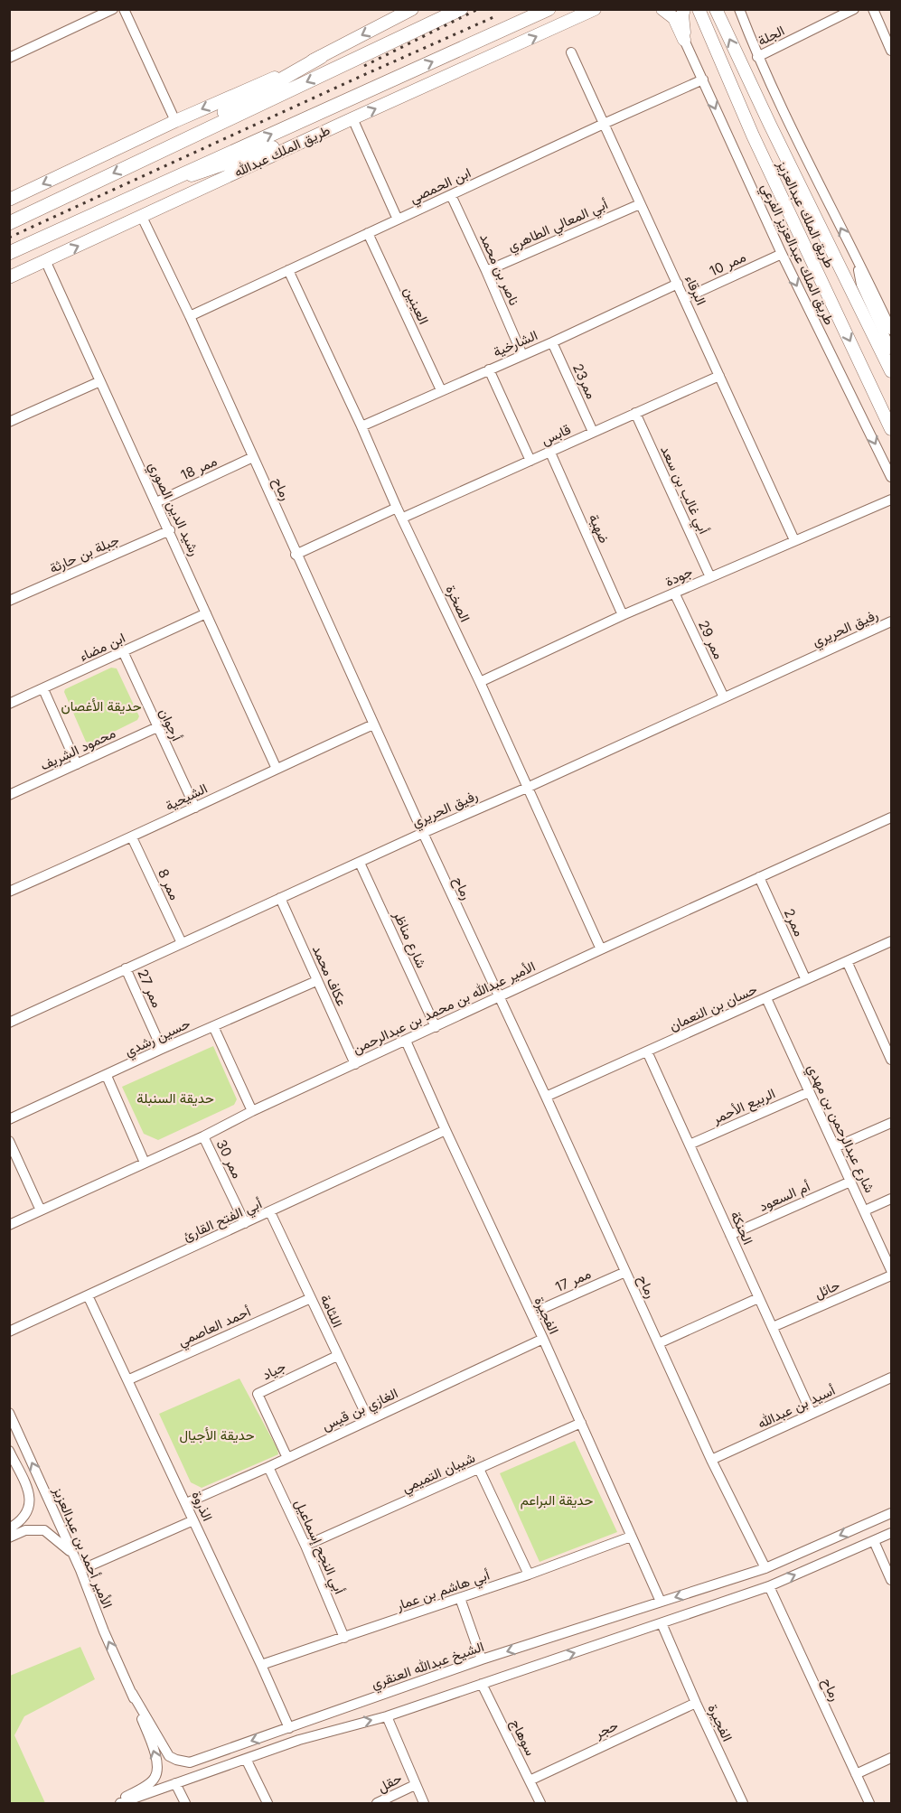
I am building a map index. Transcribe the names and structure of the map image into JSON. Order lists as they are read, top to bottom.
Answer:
{
  "streets": {
    "highway": ["طريق الملك عبدالله"],
    "main road": ["طريق الملك عبدالعزيز"],
    "street": [
      "الجلة",
      "ابن الحمصي",
      "أبي المعالي الطاهري",
      "طريق الملك عبدالعزيز الفرعي",
      "ممر 10",
      "ناصر بن محمد",
      "البرقاء",
      "العينين",
      "الشارخية",
      "ممر23",
      "قابس",
      "ممر 18",
      "رماح",
      "أبي غالب بن سعد",
      "رشيد الدين الصوري",
      "ضهية",
      "جبلة بن حارثة",
      "جودة",
      "الصخرة",
      "رفيق الحريري",
      "ممر 29",
      "ابن مضاء",
      "أرجوان",
      "محمود الشريف",
      "الشيحية",
      "ممر 8",
      "ممر2",
      "شارع مناظر",
      "عكاف محمد",
      "ممر 27",
      "الأمير عبدالله بن محمد بن عبدالرحمن",
      "حسان بن النعمان",
      "حسين رشدي",
      "الربيع الأحمر",
      "شارع عبدالرحمن بن مهدي",
      "ممر 30",
      "أم السعود",
      "أبي الفتح القارئ",
      "الحنكة",
      "ممر 17",
      "حائل",
      "اللثامة",
      "الفجيرة",
      "أحمد العاصمي",
      "جياد",
      "أسيد بن عبدالله",
      "الغازي بن قيس",
      "شيبان التميمي",
      "الذروة",
      "أبي النجح إسماعيل",
      "الأمير أحمد بن عبدالعزيز",
      "أبي هاشم بن عمار",
      "الشيخ عبدالله العنقري",
      "حجر",
      "سوهاج",
      "حقل"
    ]
  },
  "crossings": [
    ["طريق الملك عبدالله", "رماح"],
    ["طريق الملك عبدالله", "رشيد الدين الصوري"],
    ["ابن الحمصي", "طريق الملك عبدالعزيز الفرعي"],
    ["ابن الحمصي", "ناصر بن محمد"],
    ["ابن الحمصي", "البرقاء"],
    ["ابن الحمصي", "العينين"],
    ["ابن الحمصي", "رماح"],
    ["ابن الحمصي", "الصخرة"],
    ["أبي المعالي الطاهري", "ناصر بن محمد"],
    ["أبي المعالي الطاهري", "البرقاء"],
    ["طريق الملك عبدالعزيز الفرعي", "ممر 10"],
    ["ممر 10", "البرقاء"],
    ["ناصر بن محمد", "الشارخية"],
    ["البرقاء", "الشارخية"],
    ["البرقاء", "قابس"],
    ["البرقاء", "جودة"],
    ["العينين", "الشارخية"],
    ["الشارخية", "ممر23"],
    ["الشارخية", "الصخرة"],
    ["ممر23", "قابس"],
    ["قابس", "أبي غالب بن سعد"],
    ["قابس", "ضهية"],
    ["قابس", "الصخرة"],
    ["ممر 18", "رماح"],
    ["ممر 18", "رشيد الدين الصوري"],
    ["رماح", "رفيق الحريري"],
    ["رماح", "الشيحية"],
    ["رماح", "الأمير عبدالله بن محمد بن عبدالرحمن"],
    ["رماح", "حسان بن النعمان"],
    ["رماح", "ممر 17"],
    ["رماح", "أسيد بن عبدالله"],
    ["رماح", "الشيخ عبدالله العنقري"],
    ["أبي غالب بن سعد", "جودة"],
    ["رشيد الدين الصوري", "جبلة بن حارثة"],
    ["رشيد الدين الصوري", "ابن مضاء"],
    ["رشيد الدين الصوري", "الشيحية"],
    ["ضهية", "جودة"],
    ["جودة", "الصخرة"],
    ["جودة", "ممر 29"],
    ["الصخرة", "رفيق الحريري"],
    ["الصخرة", "الأمير عبدالله بن محمد بن عبدالرحمن"],
    ["رفيق الحريري", "ممر 29"],
    ["رفيق الحريري", "ممر 8"],
    ["رفيق الحريري", "شارع مناظر"],
    ["رفيق الحريري", "عكاف محمد"],
    ["رفيق الحريري", "ممر 27"],
    ["ابن مضاء", "أرجوان"],
    ["أرجوان", "محمود الشريف"],
    ["أرجوان", "الشيحية"],
    ["الشيحية", "ممر 8"],
    ["ممر2", "الأمير عبدالله بن محمد بن عبدالرحمن"],
    ["ممر2", "حسان بن النعمان"],
    ["شارع مناظر", "الأمير عبدالله بن محمد بن عبدالرحمن"],
    ["عكاف محمد", "الأمير عبدالله بن محمد بن عبدالرحمن"],
    ["عكاف محمد", "حسين رشدي"],
    ["ممر 27", "حسين رشدي"],
    ["الأمير عبدالله بن محمد بن عبدالرحمن", "ممر 30"],
    ["الأمير عبدالله بن محمد بن عبدالرحمن", "الفجيرة"],
    ["حسان بن النعمان", "شارع عبدالرحمن بن مهدي"],
    ["حسان بن النعمان", "الحنكة"],
    ["الربيع الأحمر", "شارع عبدالرحمن بن مهدي"],
    ["الربيع الأحمر", "الحنكة"],
    ["شارع عبدالرحمن بن مهدي", "أم السعود"],
    ["ممر 30", "أبي الفتح القارئ"],
    ["أم السعود", "الحنكة"],
    ["أبي الفتح القارئ", "اللثامة"],
    ["أبي الفتح القارئ", "الفجيرة"],
    ["أبي الفتح القارئ", "الذروة"],
    ["الحنكة", "حائل"],
    ["الحنكة", "أسيد بن عبدالله"],
    ["ممر 17", "الفجيرة"],
    ["اللثامة", "أحمد العاصمي"],
    ["اللثامة", "جياد"],
    ["اللثامة", "الغازي بن قيس"],
    ["الفجيرة", "الغازي بن قيس"],
    ["الفجيرة", "شيبان التميمي"],
    ["الفجيرة", "أبي هاشم بن عمار"],
    ["الفجيرة", "الشيخ عبدالله العنقري"],
    ["الفجيرة", "حجر"],
    ["أحمد العاصمي", "الذروة"],
    ["جياد", "الغازي بن قيس"],
    ["الغازي بن قيس", "الذروة"],
    ["الغازي بن قيس", "أبي النجح إسماعيل"],
    ["شيبان التميمي", "أبي النجح إسماعيل"],
    ["الذروة", "أبي هاشم بن عمار"],
    ["الذروة", "الشيخ عبدالله العنقري"],
    ["أبي النجح إسماعيل", "أبي هاشم بن عمار"],
    ["الأمير أحمد بن عبدالعزيز", "الشيخ عبدالله العنقري"],
    ["حجر", "سوهاج"]
  ],
  "one_way": ["الأمير أحمد بن عبدالعزيز"],
  "parks": [
    "حديقة الأغصان",
    "حديقة السنبلة",
    "حديقة الأجيال",
    "حديقة البراعم"
  ]
}
